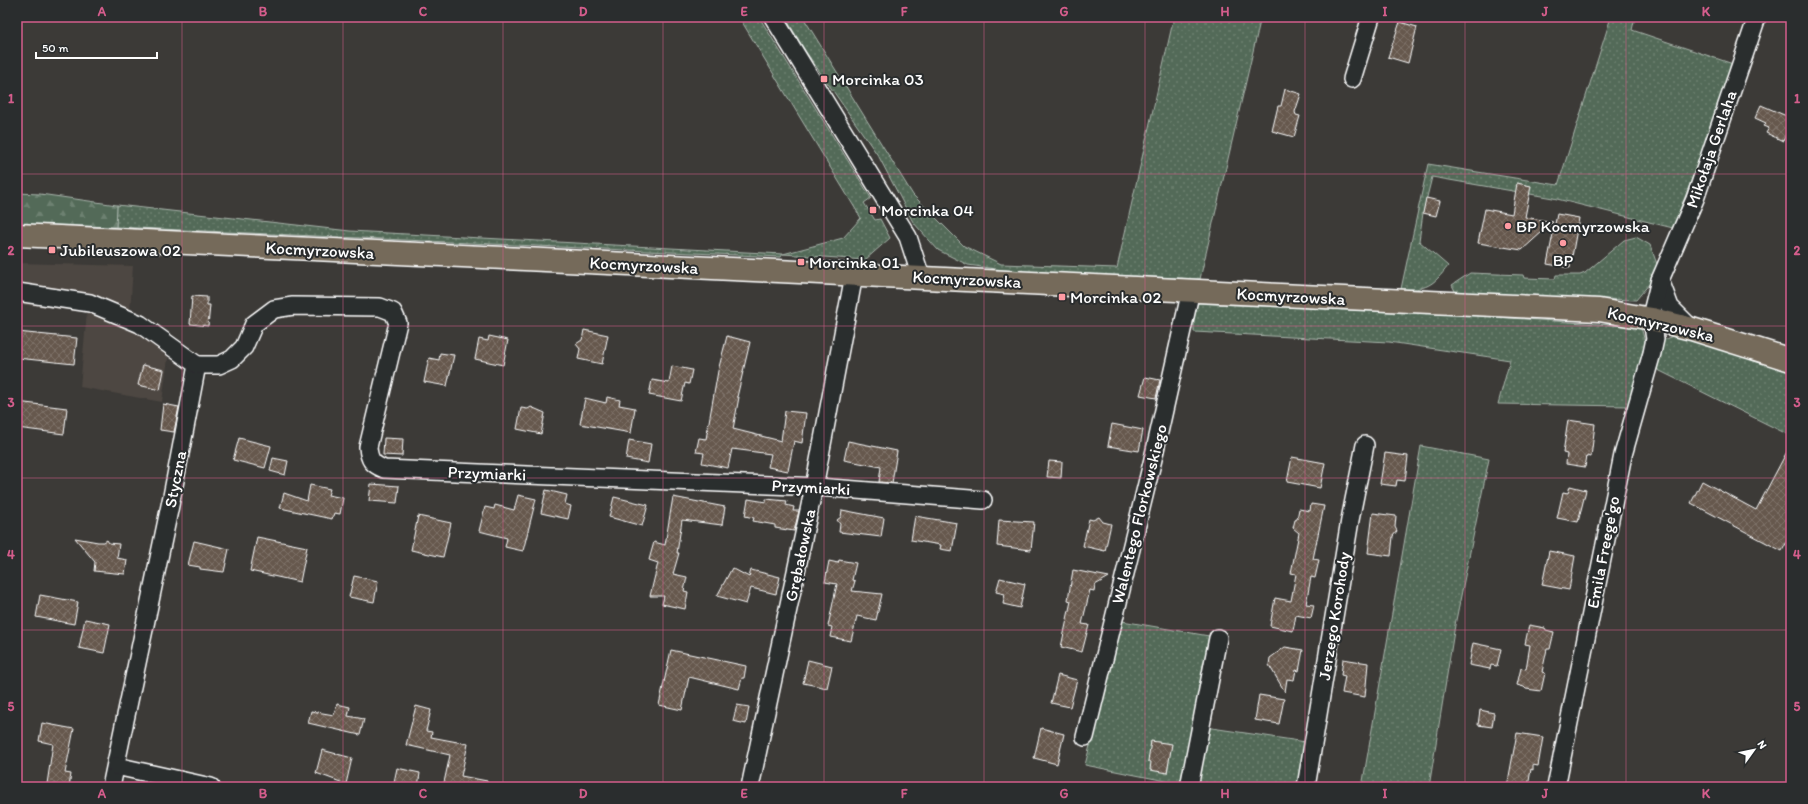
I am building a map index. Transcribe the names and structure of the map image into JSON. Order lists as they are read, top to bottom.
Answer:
{
  "streets": {
    "main road": ["Kocmyrzowska"],
    "street": [
      "Mikołaja Gerlaha",
      "Przymiarki",
      "Styczna",
      "Walentego Florkowskiego",
      "Emila Freege'go",
      "Grębałowska",
      "Jerzego Korohody"
    ]
  },
  "crossings": [
    ["Mikołaja Gerlaha", "Kocmyrzowska"],
    ["Mikołaja Gerlaha", "Emila Freege'go"],
    ["Kocmyrzowska", "Walentego Florkowskiego"],
    ["Kocmyrzowska", "Emila Freege'go"],
    ["Kocmyrzowska", "Grębałowska"],
    ["Przymiarki", "Styczna"],
    ["Przymiarki", "Grębałowska"]
  ],
  "places": {
    "transit": [
      "Morcinka 03",
      "Morcinka 04",
      "Jubileuszowa 02",
      "Morcinka 01",
      "Morcinka 02"
    ],
    "other": ["BP Kocmyrzowska", "BP"]
  },
  "scale_bar": "50 m",
  "north": "top right",
  "grid": {
    "columns": [
      "A",
      "B",
      "C",
      "D",
      "E",
      "F",
      "G",
      "H",
      "I",
      "J",
      "K"
    ],
    "rows": [
      "1",
      "2",
      "3",
      "4",
      "5"
    ]
  }
}
